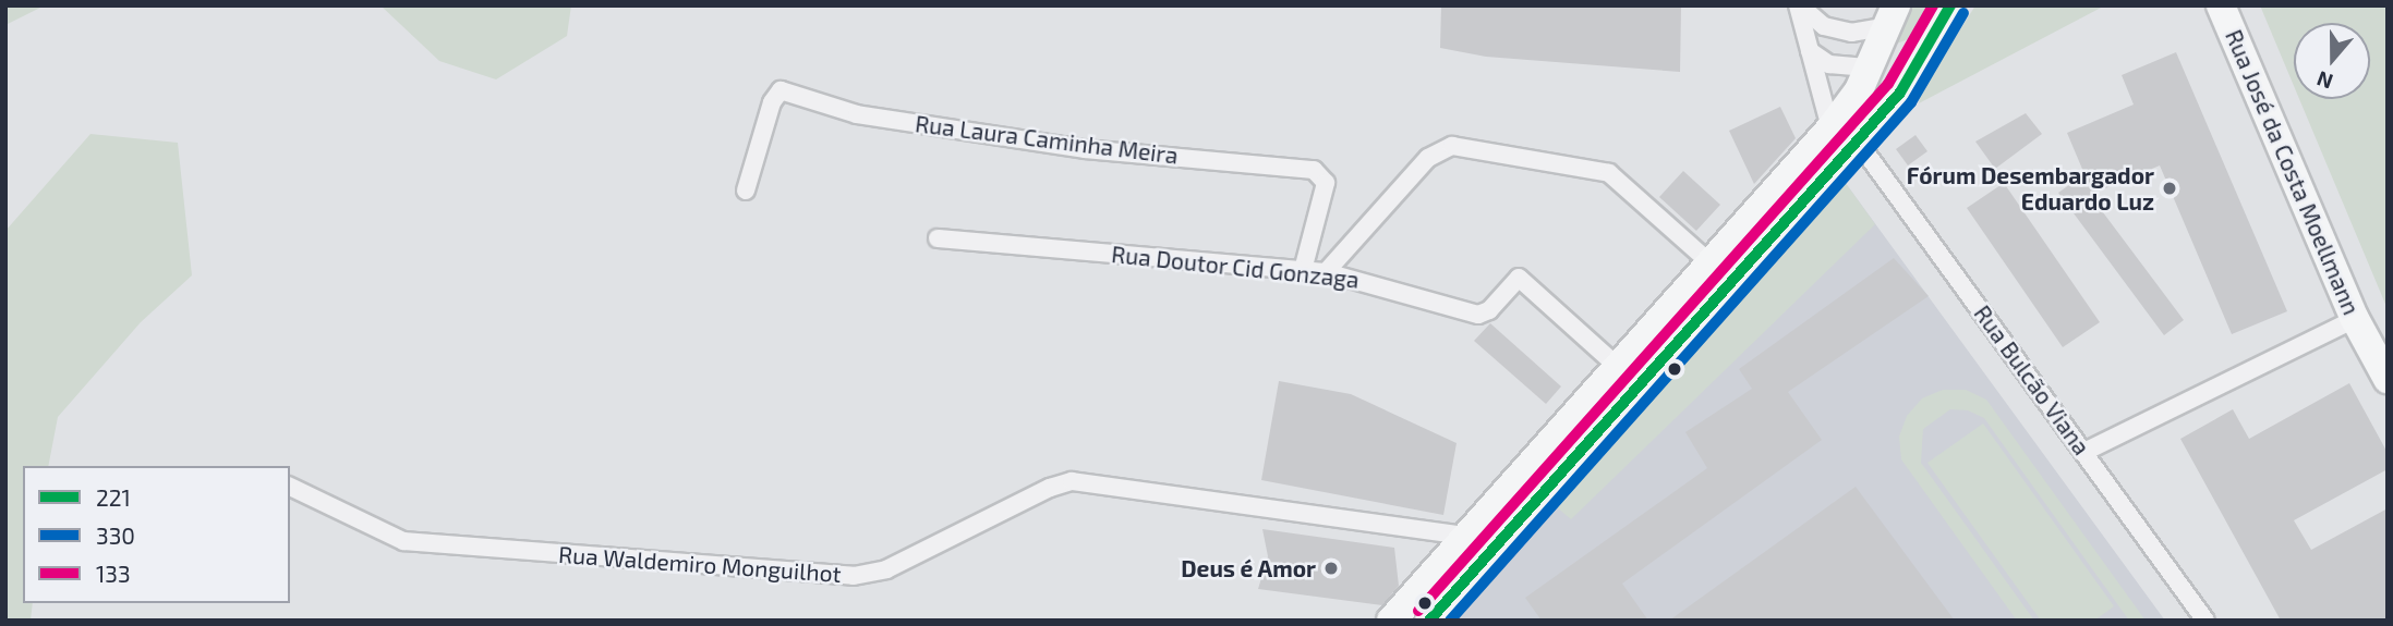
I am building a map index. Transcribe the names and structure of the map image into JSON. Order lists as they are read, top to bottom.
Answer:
{
  "streets": {
    "main road": ["Rua José da Costa Moellmann"],
    "street": [
      "Rua Laura Caminha Meira",
      "Rua Doutor Cid Gonzaga",
      "Rua Bulcão Viana",
      "Rua Waldemiro Monguilhot"
    ]
  },
  "crossings": [
    ["Rua Laura Caminha Meira", "Rua Doutor Cid Gonzaga"]
  ],
  "places": ["Fórum Desembargador Eduardo Luz", "Deus é Amor"],
  "lines": ["transit line 221", "transit line 133", "transit line 330"],
  "legend": ["221", "330", "133"],
  "north": "bottom"
}
